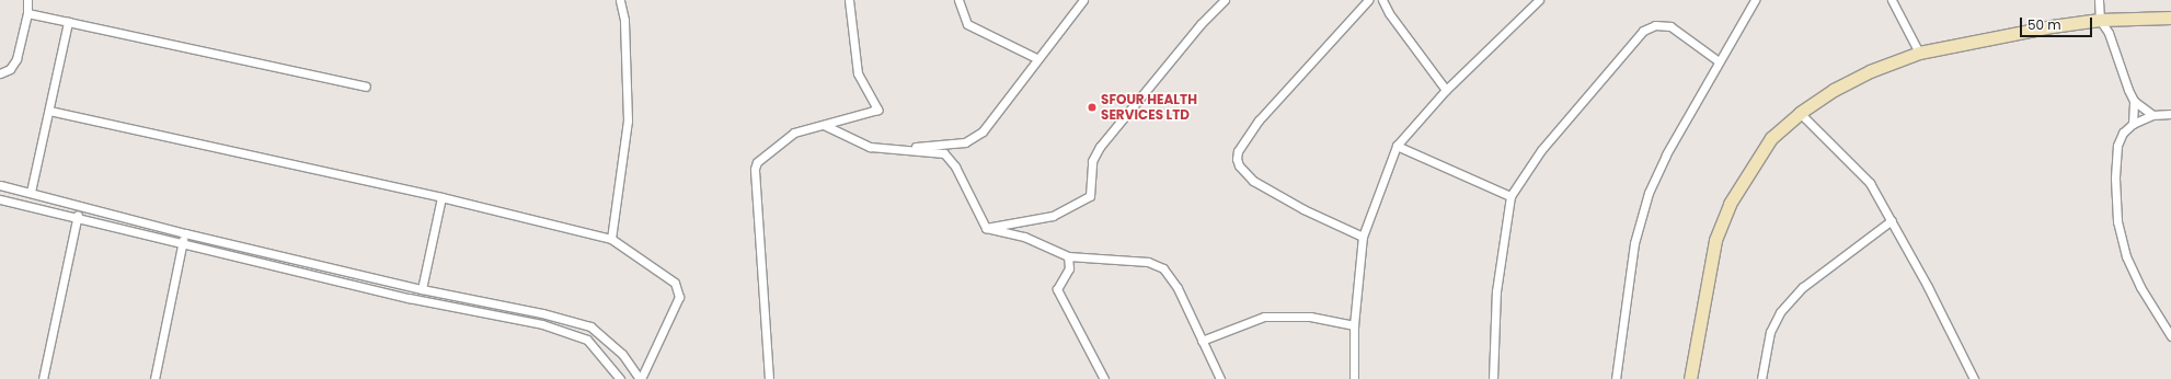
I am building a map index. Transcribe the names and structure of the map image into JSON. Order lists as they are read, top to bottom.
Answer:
{
  "places": ["SFOUR HEALTH SERVICES LTD"],
  "scale_bar": "50 m"
}
